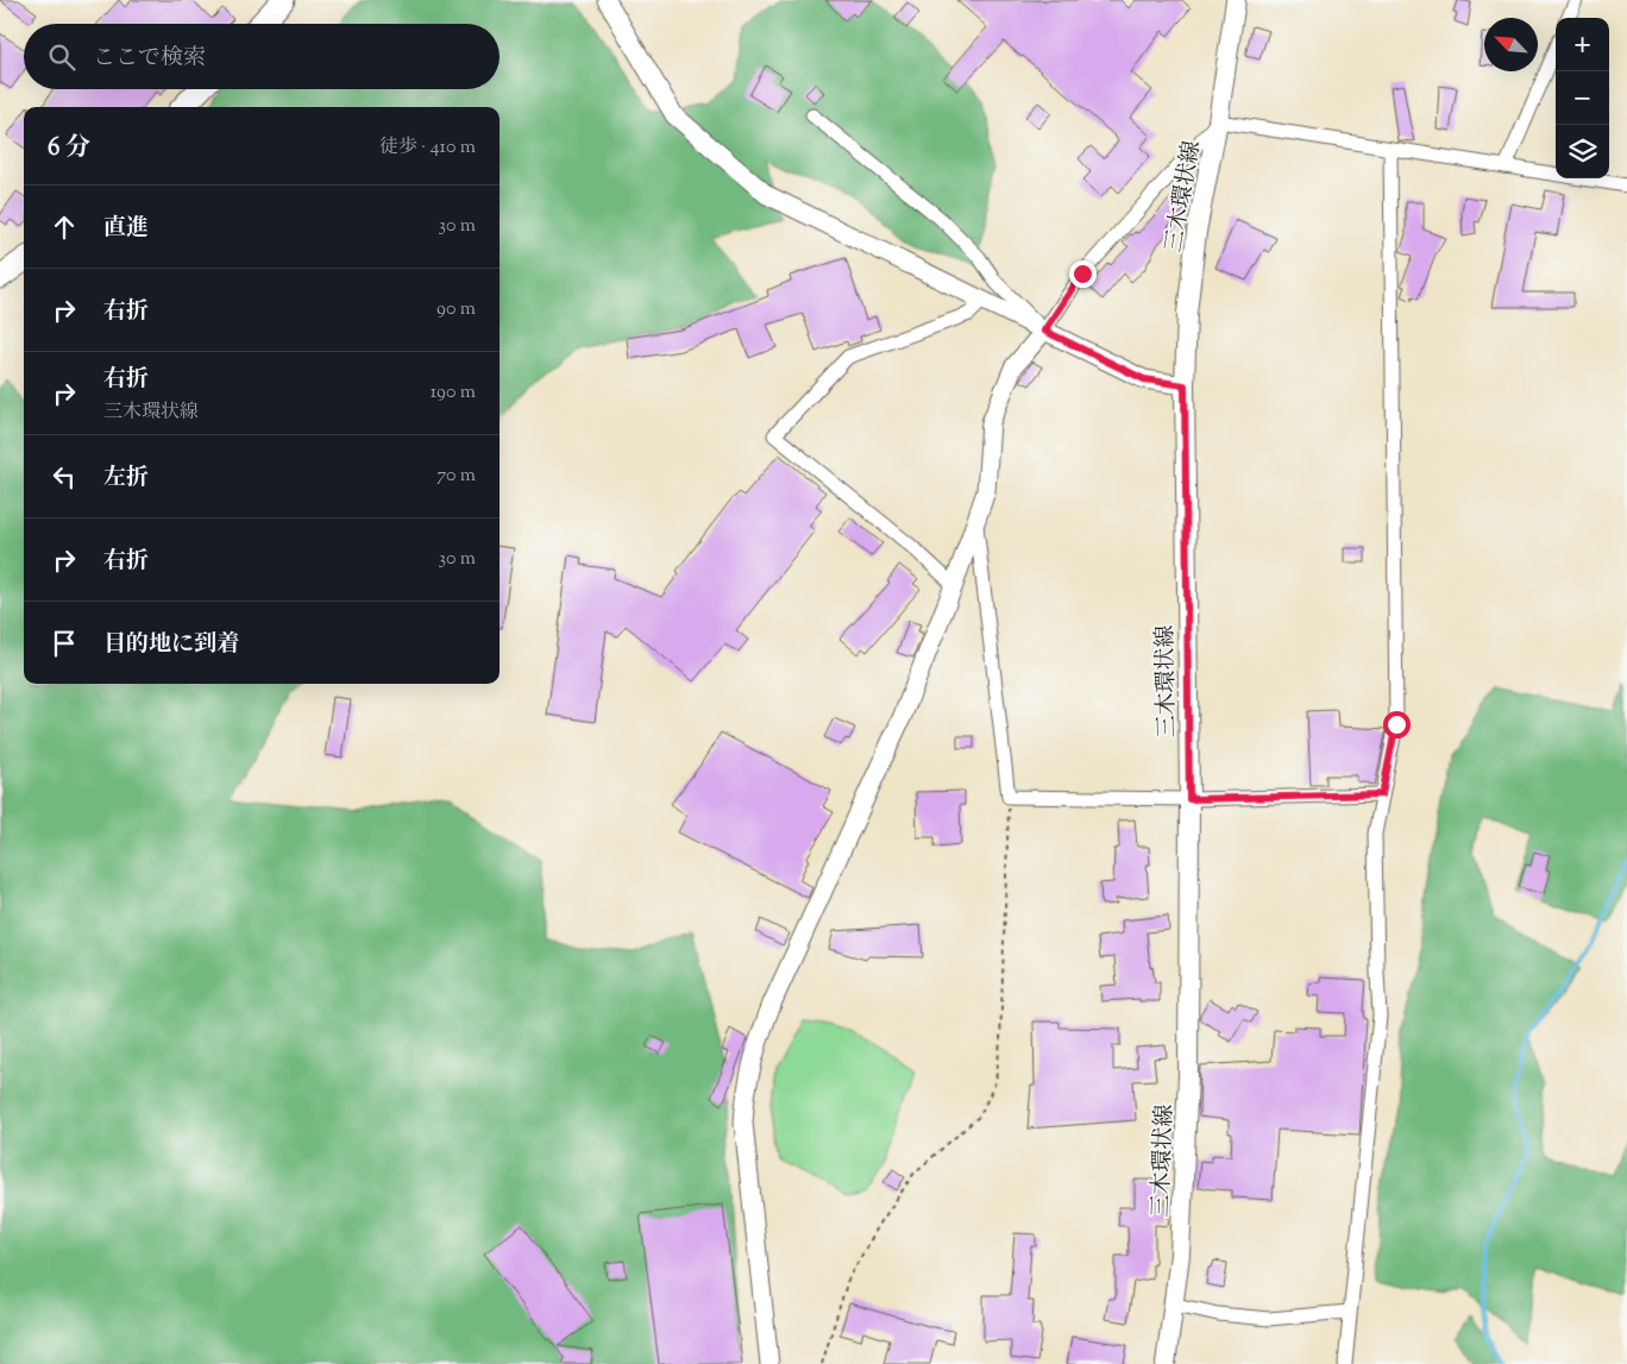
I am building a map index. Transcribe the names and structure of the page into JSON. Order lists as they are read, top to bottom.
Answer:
{
  "streets": {
    "main road": ["三木環状線"]
  },
  "north": "top left",
  "page": {
    "map_buttons": ["+", "−"],
    "search": "ここで検索",
    "heading": ["6 分", "徒歩 · 410 m"],
    "list": [
      ["直進", "30 m"],
      ["右折", "90 m"],
      ["右折", "三木環状線", "190 m"],
      ["左折", "70 m"],
      ["右折", "30 m"],
      "目的地に到着"
    ]
  }
}
